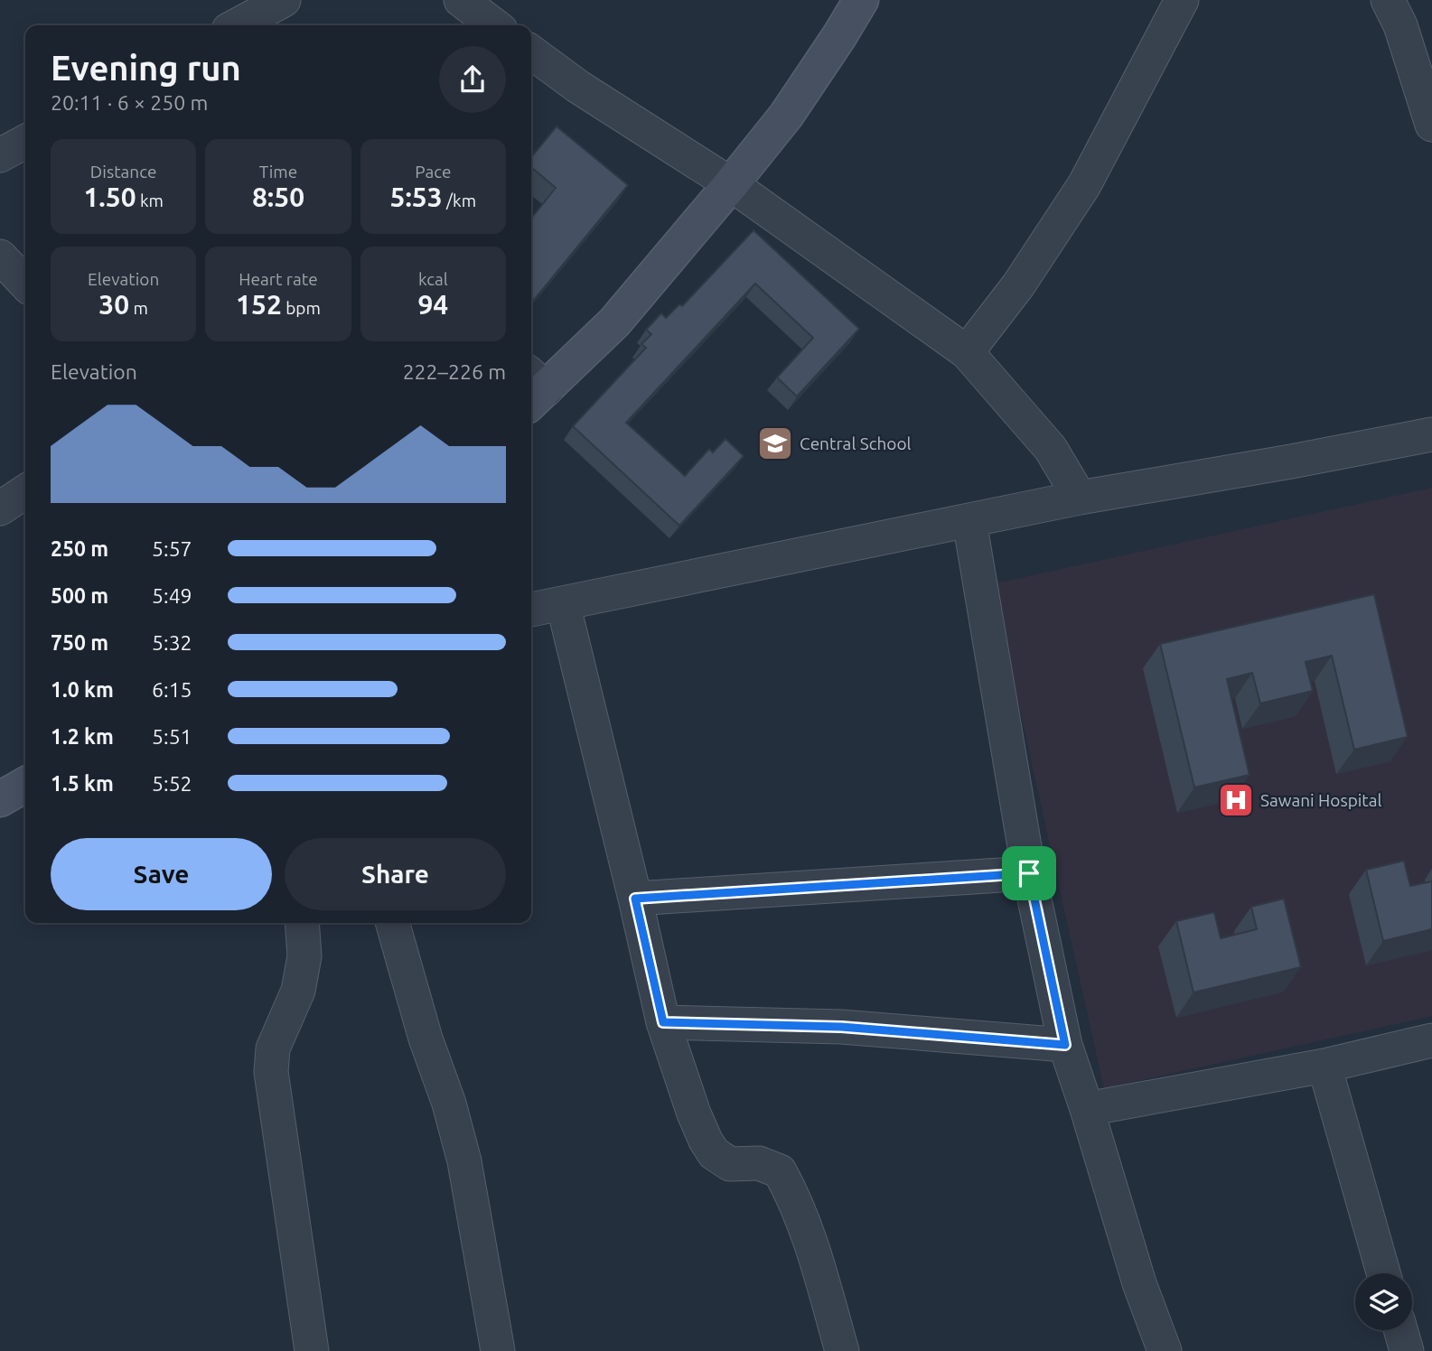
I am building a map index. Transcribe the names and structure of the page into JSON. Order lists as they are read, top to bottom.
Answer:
{
  "places": {
    "school or university": ["Central School"],
    "hospital": ["Sawani Hospital"]
  },
  "page": {
    "heading": ["Evening run", "20:11 · 6 × 250 m"],
    "stats": [
      ["Distance", "1.50 km"],
      ["Time", "8:50"],
      ["Pace", "5:53 /km"],
      ["Elevation", "30 m"],
      ["Heart rate", "152 bpm"],
      ["kcal", "94"]
    ],
    "chart": ["Elevation", "222–226 m"],
    "list": [
      {
        "name": "250 m",
        "note": "5:57"
      },
      {
        "name": "500 m",
        "note": "5:49"
      },
      {
        "name": "750 m",
        "note": "5:32"
      },
      {
        "name": "1.0 km",
        "note": "6:15"
      },
      {
        "name": "1.2 km",
        "note": "5:51"
      },
      {
        "name": "1.5 km",
        "note": "5:52"
      }
    ],
    "buttons": ["Save", "Share"]
  }
}
